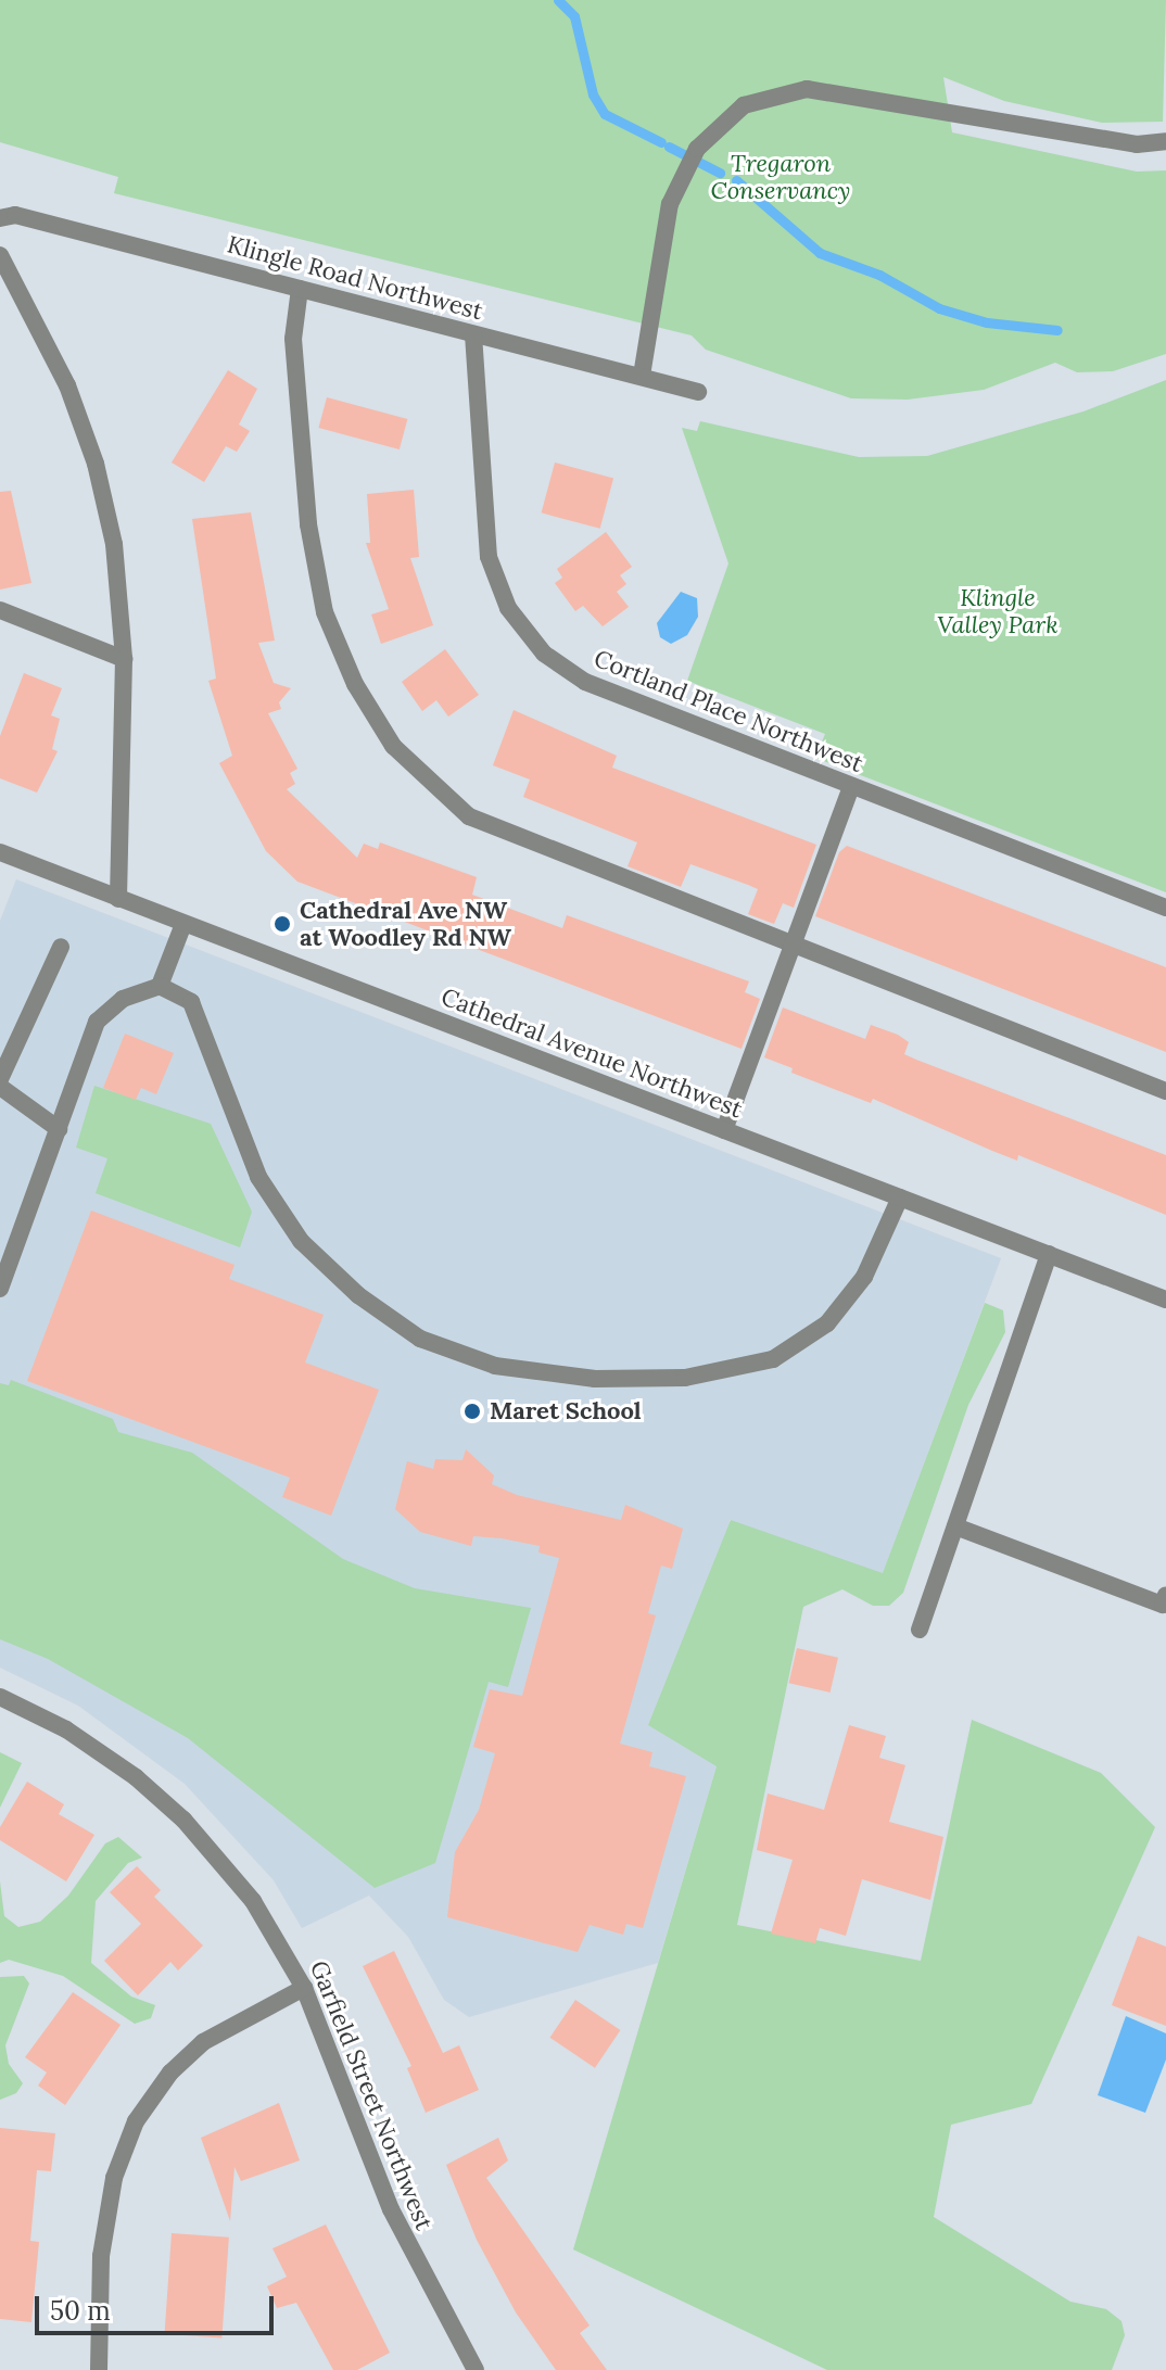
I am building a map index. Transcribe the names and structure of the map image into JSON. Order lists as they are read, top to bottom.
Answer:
{
  "streets": {
    "street": [
      "Klingle Road Northwest",
      "Cortland Place Northwest",
      "Cathedral Avenue Northwest",
      "Garfield Street Northwest"
    ]
  },
  "crossings": [
    ["Klingle Road Northwest", "Cortland Place Northwest"]
  ],
  "parks": ["Tregaron Conservancy", "Klingle Valley Park"],
  "places": ["Cathedral Ave NW at Woodley Rd NW", "Maret School"],
  "scale_bar": "50 m"
}
